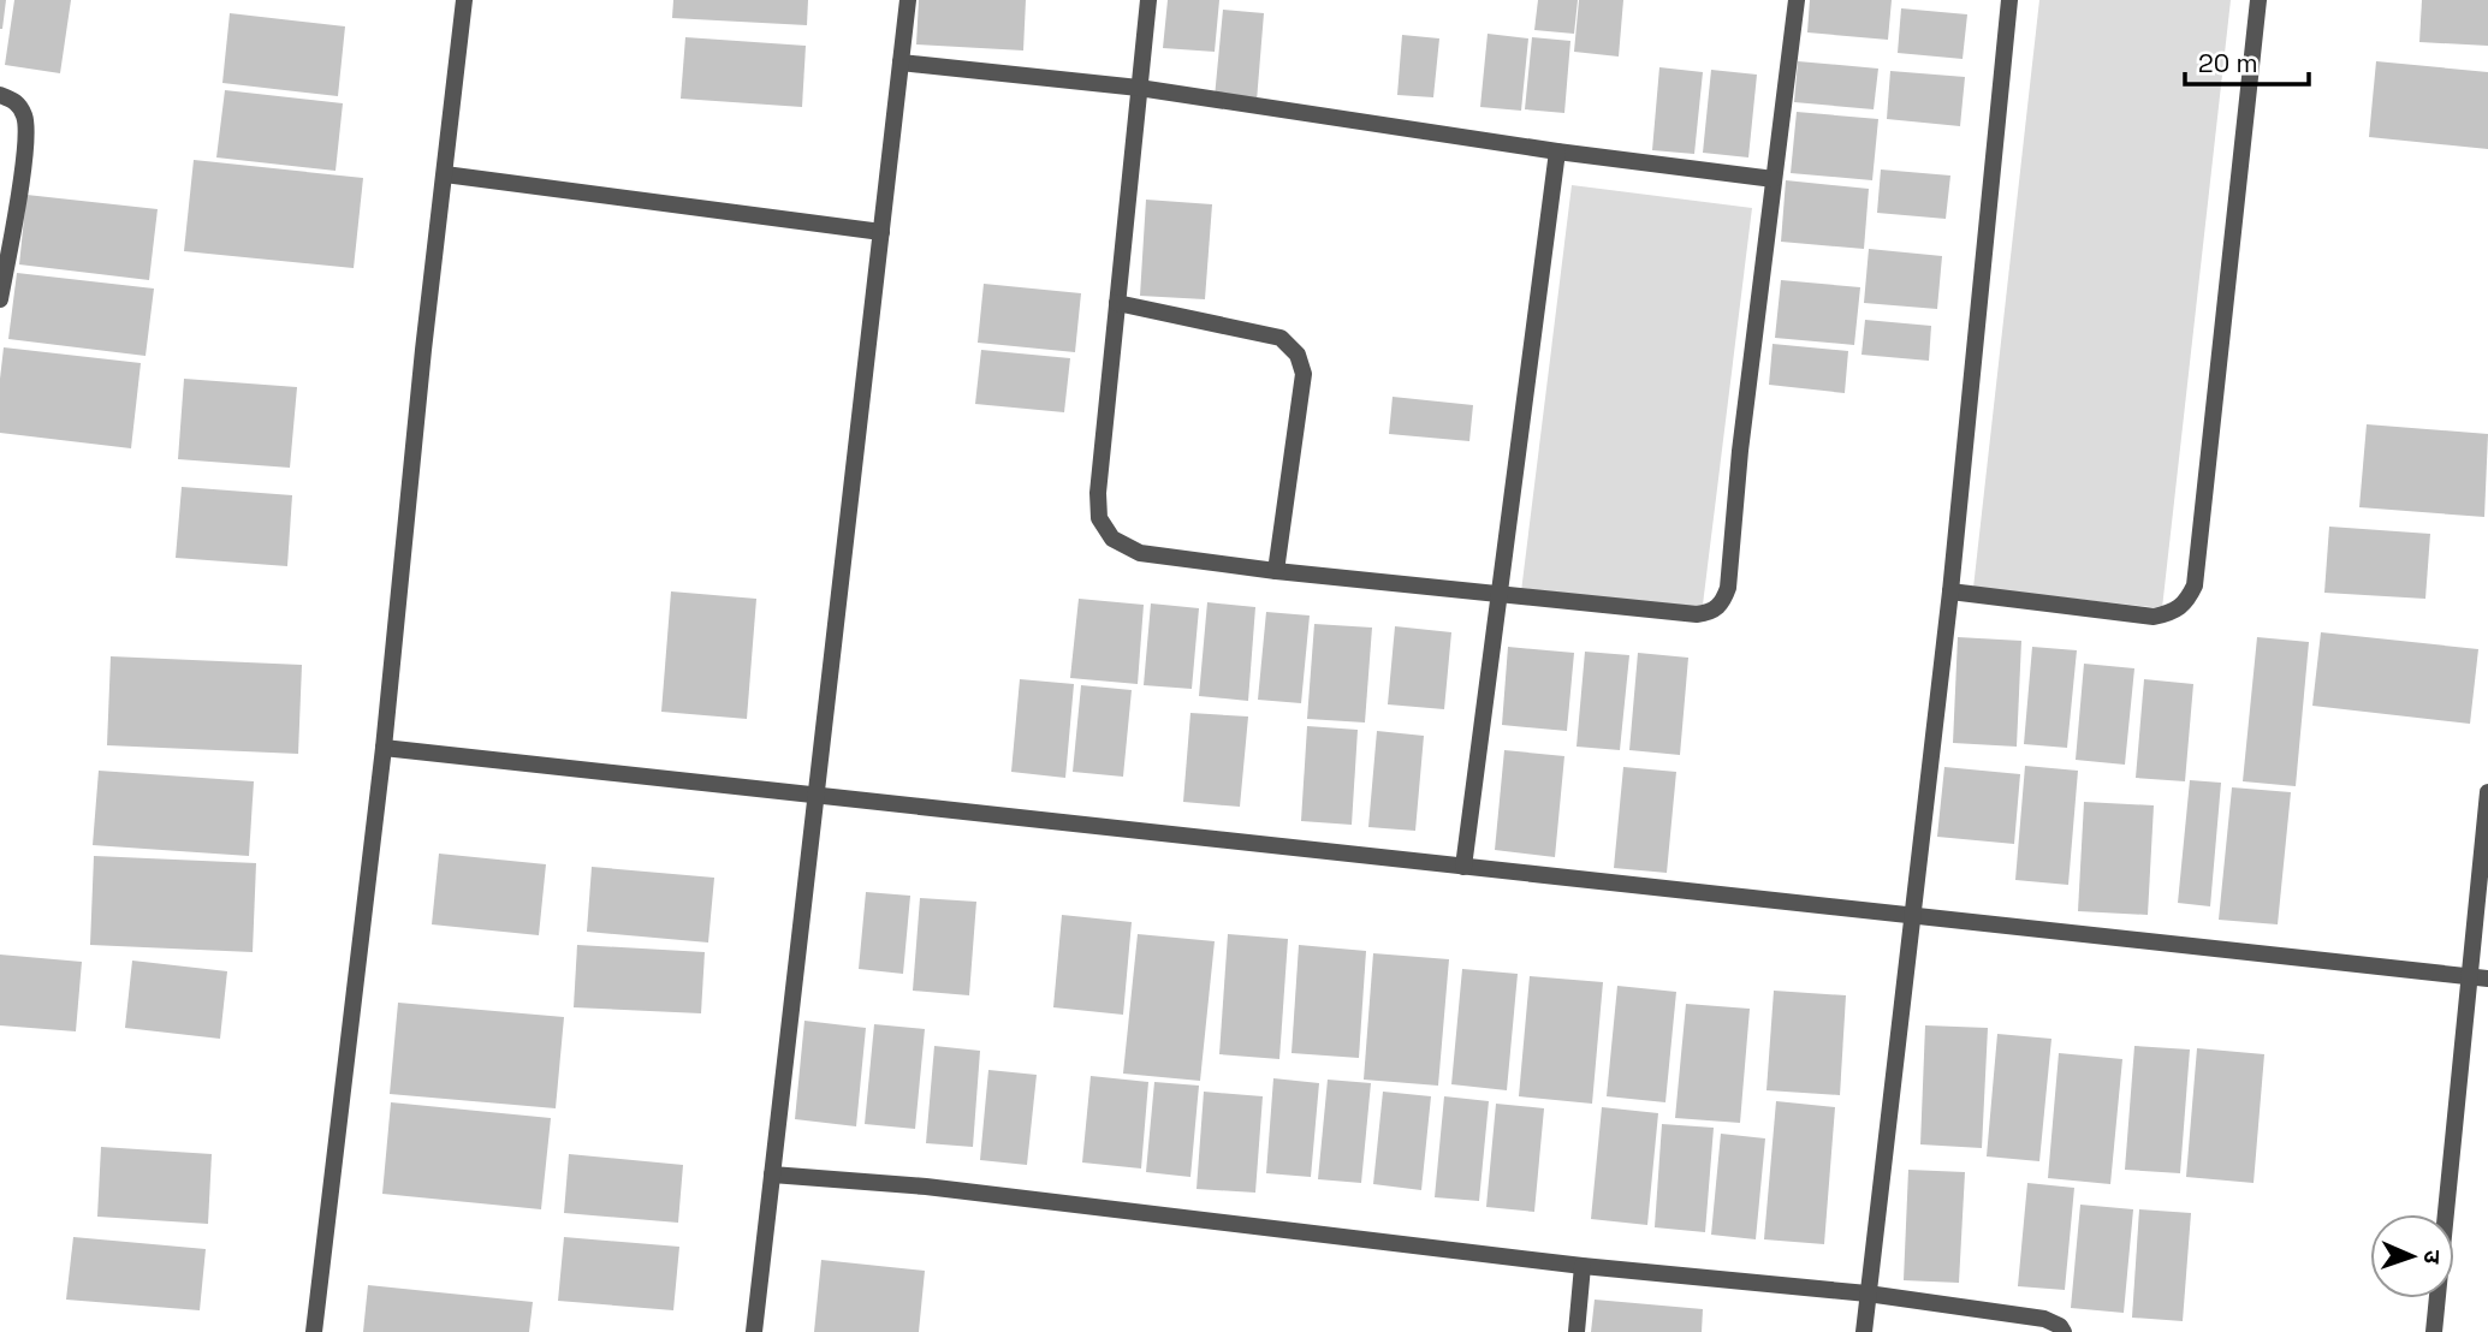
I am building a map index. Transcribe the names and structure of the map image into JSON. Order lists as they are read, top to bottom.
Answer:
{
  "scale_bar": "20 m",
  "north": "right"
}
